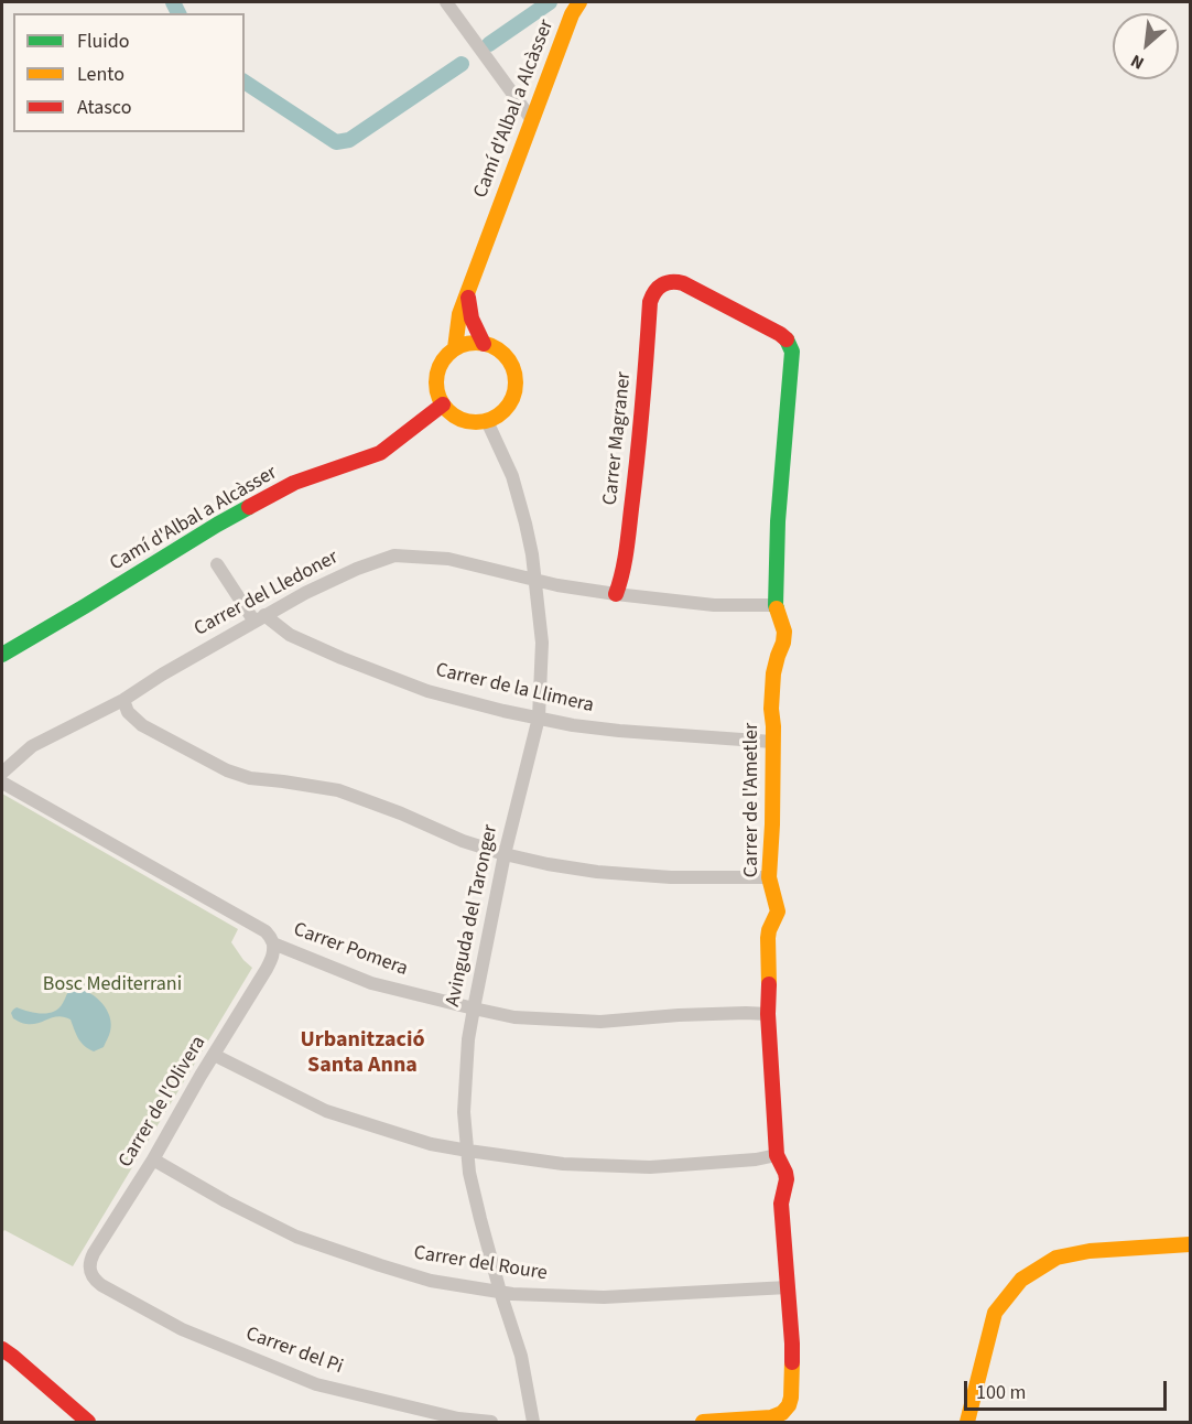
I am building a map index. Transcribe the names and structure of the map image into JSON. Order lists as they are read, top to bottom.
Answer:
{
  "streets": {
    "street": [
      "Camí d'Albal a Alcàsser",
      "Carrer Magraner",
      "Carrer del Lledoner",
      "Carrer de la Llimera",
      "Carrer de l'Ametler",
      "Avinguda del Taronger",
      "Carrer Pomera",
      "Carrer de l'Olivera",
      "Carrer del Roure",
      "Carrer del Pi"
    ]
  },
  "crossings": [
    ["Camí d'Albal a Alcàsser", "Avinguda del Taronger"],
    ["Carrer Magraner", "Carrer del Lledoner"],
    ["Carrer Magraner", "Carrer de l'Ametler"],
    ["Carrer del Lledoner", "Carrer de la Llimera"],
    ["Carrer del Lledoner", "Carrer de l'Ametler"],
    ["Carrer del Lledoner", "Avinguda del Taronger"],
    ["Carrer de la Llimera", "Carrer de l'Ametler"],
    ["Carrer de la Llimera", "Avinguda del Taronger"],
    ["Carrer de l'Ametler", "Carrer Pomera"],
    ["Carrer de l'Ametler", "Carrer del Roure"],
    ["Avinguda del Taronger", "Carrer Pomera"],
    ["Avinguda del Taronger", "Carrer del Roure"],
    ["Carrer Pomera", "Carrer de l'Olivera"],
    ["Carrer de l'Olivera", "Carrer del Roure"],
    ["Carrer de l'Olivera", "Carrer del Pi"]
  ],
  "districts": ["Urbanització Santa Anna"],
  "parks": ["Bosc Mediterrani"],
  "legend": ["Fluido", "Lento", "Atasco"],
  "scale_bar": "100 m",
  "north": "bottom left"
}
